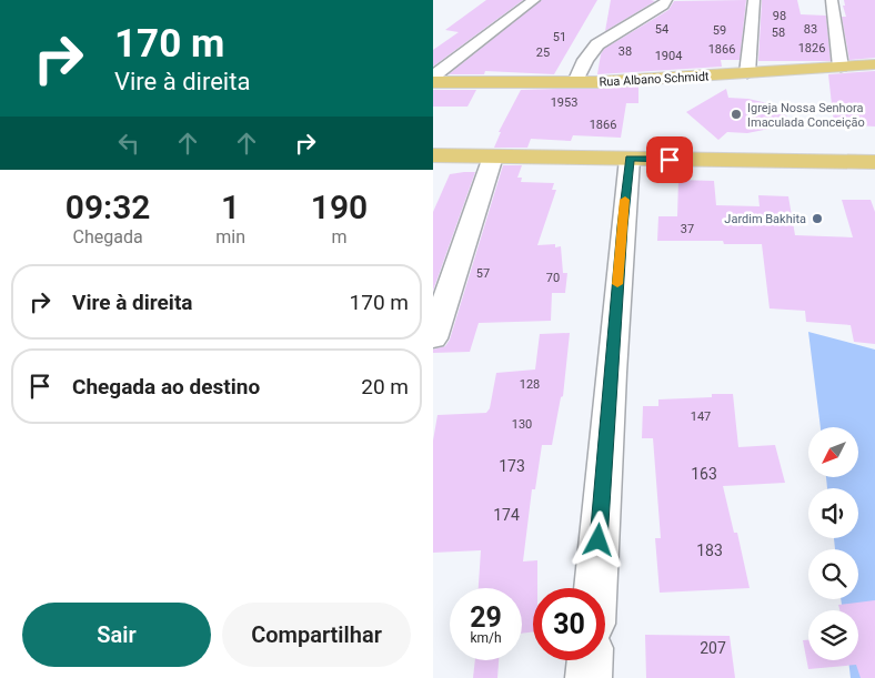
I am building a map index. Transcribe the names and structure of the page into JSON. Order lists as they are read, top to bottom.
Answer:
{
  "streets": {
    "main road": ["Rua Albano Schmidt"]
  },
  "places": ["Igreja Nossa Senhora Imaculada Conceição", "Jardim Bakhita"],
  "house_numbers": [
    "98",
    "54",
    "83",
    "59",
    "58",
    "51",
    "1826",
    "1866",
    "38",
    "25",
    "1904",
    "1953",
    "1866",
    "37",
    "57",
    "70",
    "128",
    "147",
    "130",
    "173",
    "163",
    "174",
    "183",
    "207"
  ],
  "north": "bottom left",
  "page": {
    "turn": ["170 m", "Vire à direita"],
    "eta": [
      "09:32",
      "Chegada",
      "1",
      "min",
      "190",
      "m"
    ],
    "list": [
      {
        "name": "Vire à direita",
        "value": "170 m"
      },
      {
        "name": "Chegada ao destino",
        "value": "20 m"
      }
    ],
    "speed": "29 km/h",
    "limit": "30",
    "buttons": ["Sair", "Compartilhar"]
  }
}
